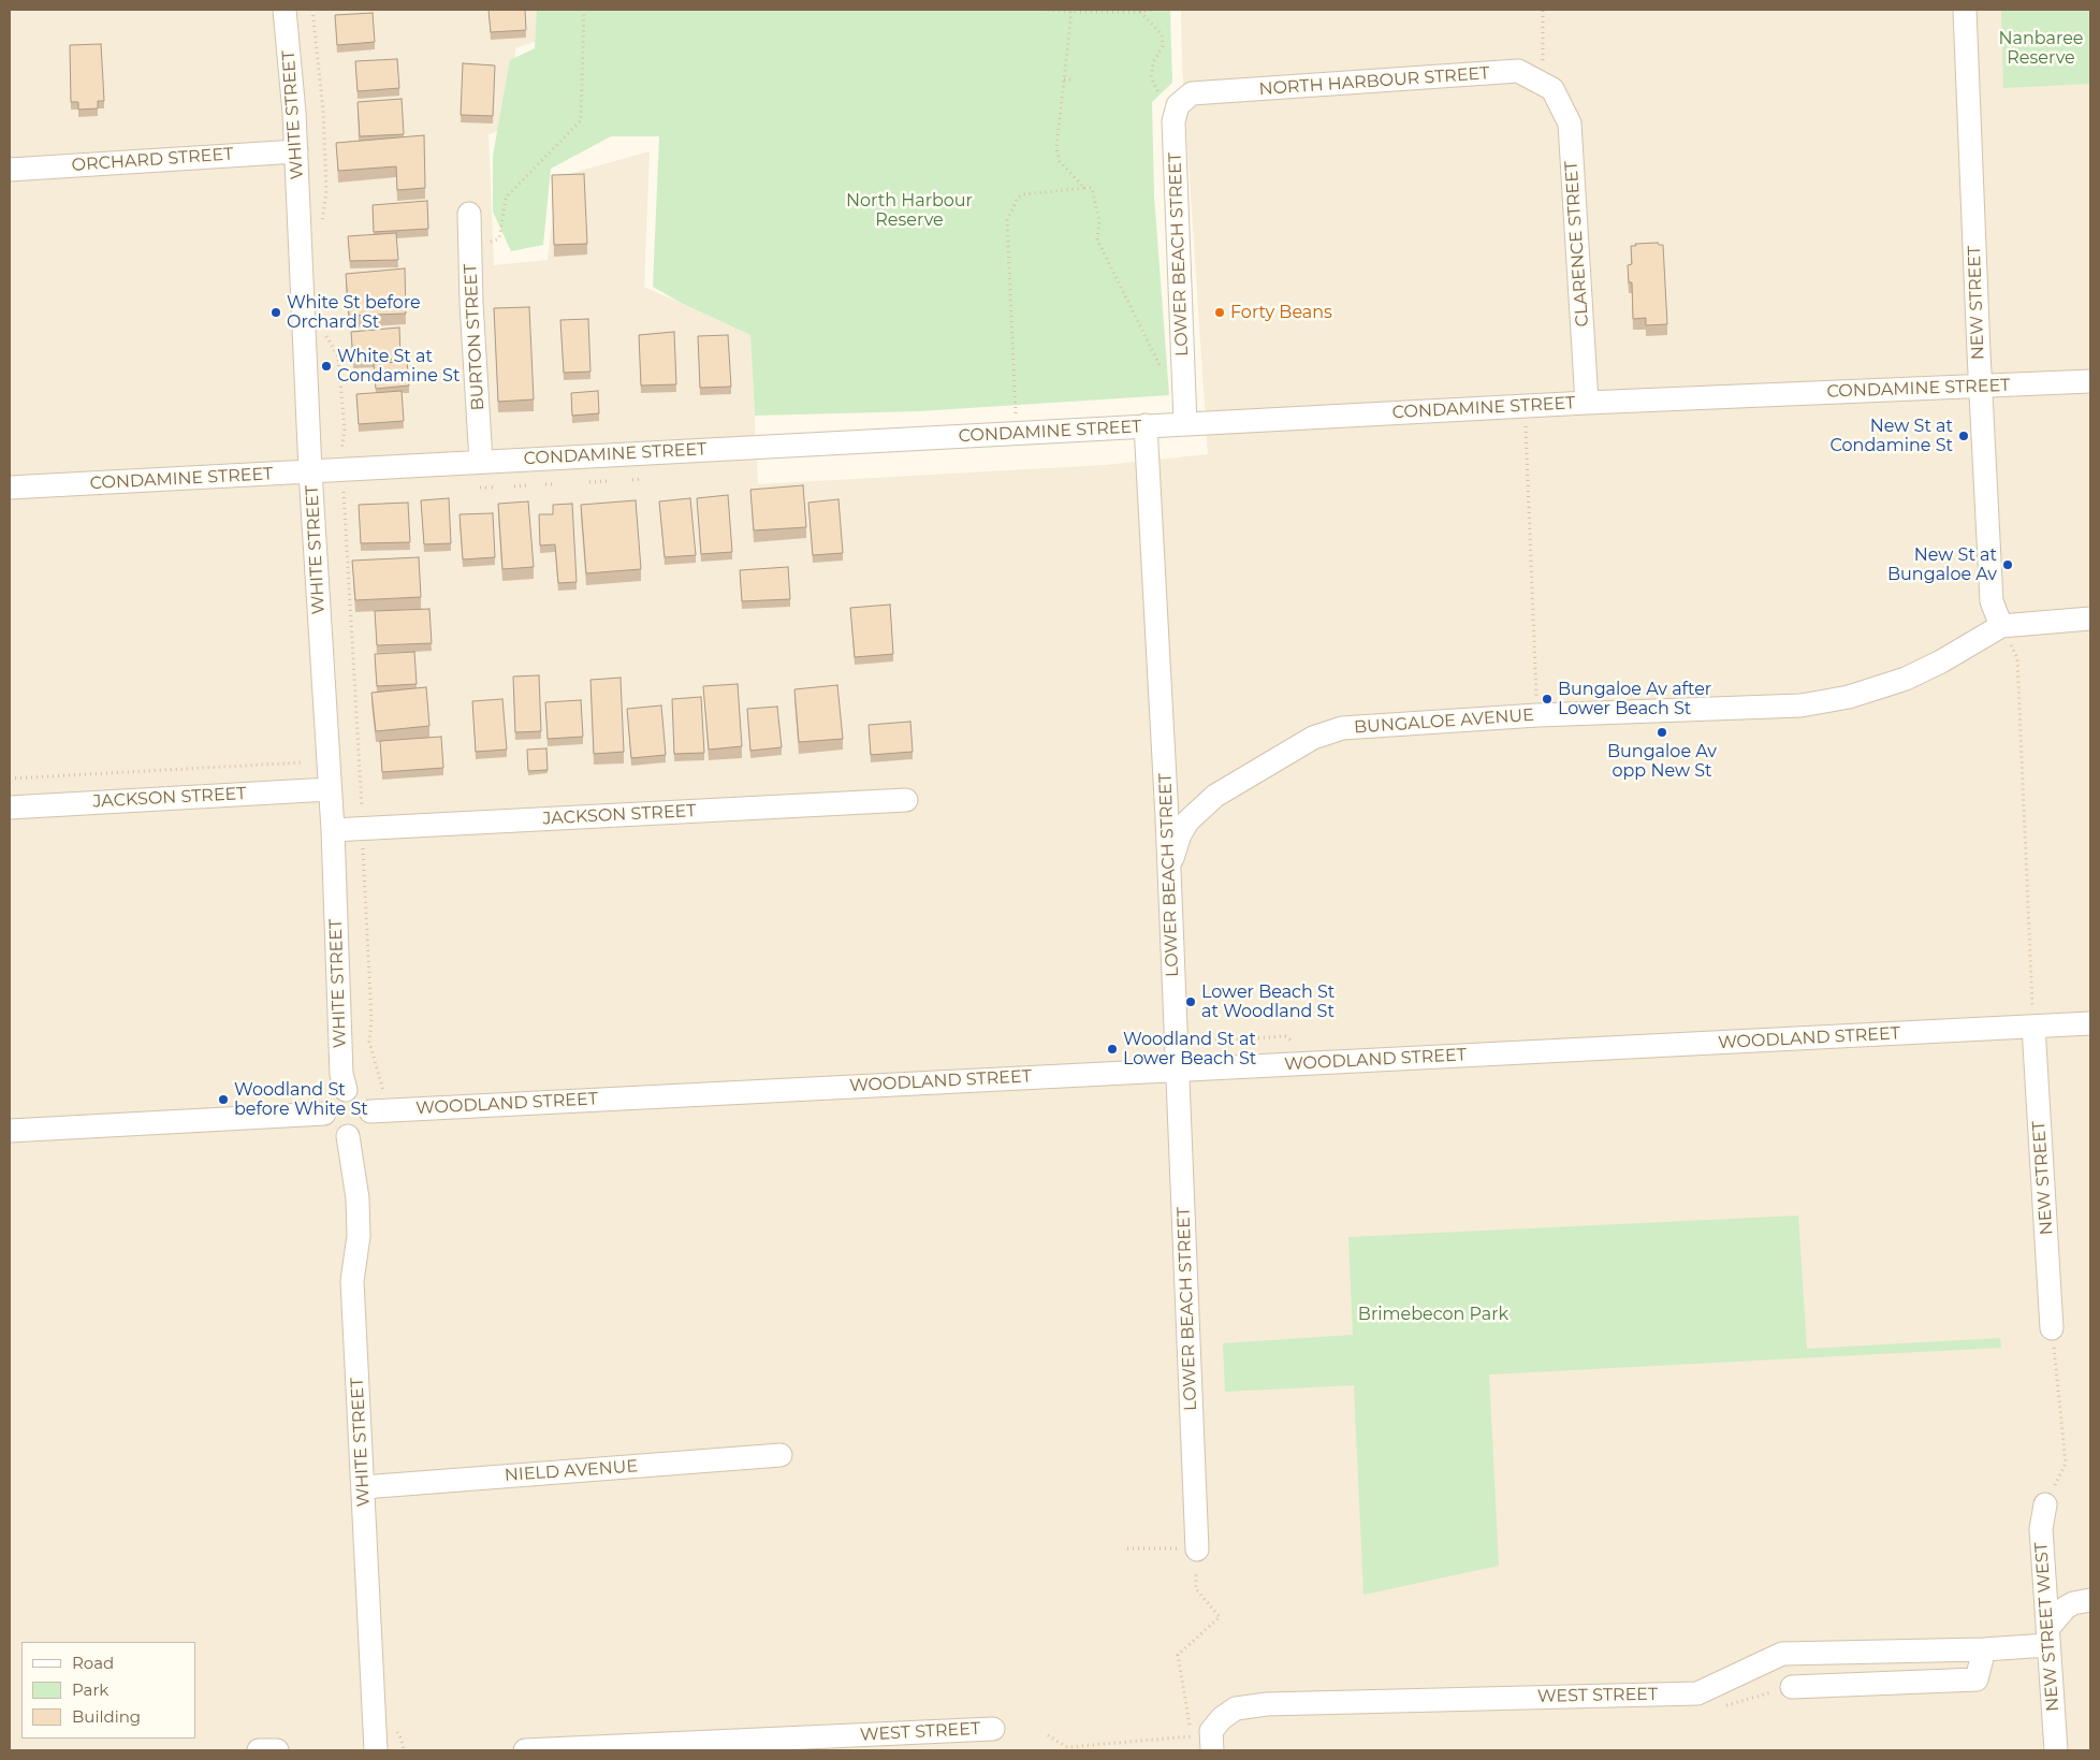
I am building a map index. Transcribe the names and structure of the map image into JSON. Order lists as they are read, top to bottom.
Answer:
{
  "streets": {
    "street": [
      "NORTH HARBOUR STREET",
      "WHITE STREET",
      "ORCHARD STREET",
      "CLARENCE STREET",
      "LOWER BEACH STREET",
      "NEW STREET",
      "BURTON STREET",
      "CONDAMINE STREET",
      "BUNGALOE AVENUE",
      "JACKSON STREET",
      "WOODLAND STREET",
      "NIELD AVENUE",
      "NEW STREET WEST",
      "WEST STREET"
    ]
  },
  "crossings": [
    ["NORTH HARBOUR STREET", "CLARENCE STREET"],
    ["NORTH HARBOUR STREET", "LOWER BEACH STREET"],
    ["WHITE STREET", "ORCHARD STREET"],
    ["WHITE STREET", "CONDAMINE STREET"],
    ["WHITE STREET", "JACKSON STREET"],
    ["WHITE STREET", "WOODLAND STREET"],
    ["WHITE STREET", "NIELD AVENUE"],
    ["CLARENCE STREET", "CONDAMINE STREET"],
    ["LOWER BEACH STREET", "CONDAMINE STREET"],
    ["LOWER BEACH STREET", "BUNGALOE AVENUE"],
    ["LOWER BEACH STREET", "WOODLAND STREET"],
    ["NEW STREET", "CONDAMINE STREET"],
    ["NEW STREET", "BUNGALOE AVENUE"],
    ["NEW STREET", "WOODLAND STREET"],
    ["BURTON STREET", "CONDAMINE STREET"],
    ["NEW STREET WEST", "WEST STREET"]
  ],
  "parks": ["Nanbaree Reserve", "North Harbour Reserve", "Brimebecon Park"],
  "places": [
    "White St before Orchard St",
    "Forty Beans",
    "White St at Condamine St",
    "New St at Condamine St",
    "New St at Bungaloe Av",
    "Bungaloe Av after Lower Beach St",
    "Bungaloe Av opp New St",
    "Lower Beach St at Woodland St",
    "Woodland St at Lower Beach St",
    "Woodland St before White St"
  ],
  "legend": ["Road", "Park", "Building"]
}
